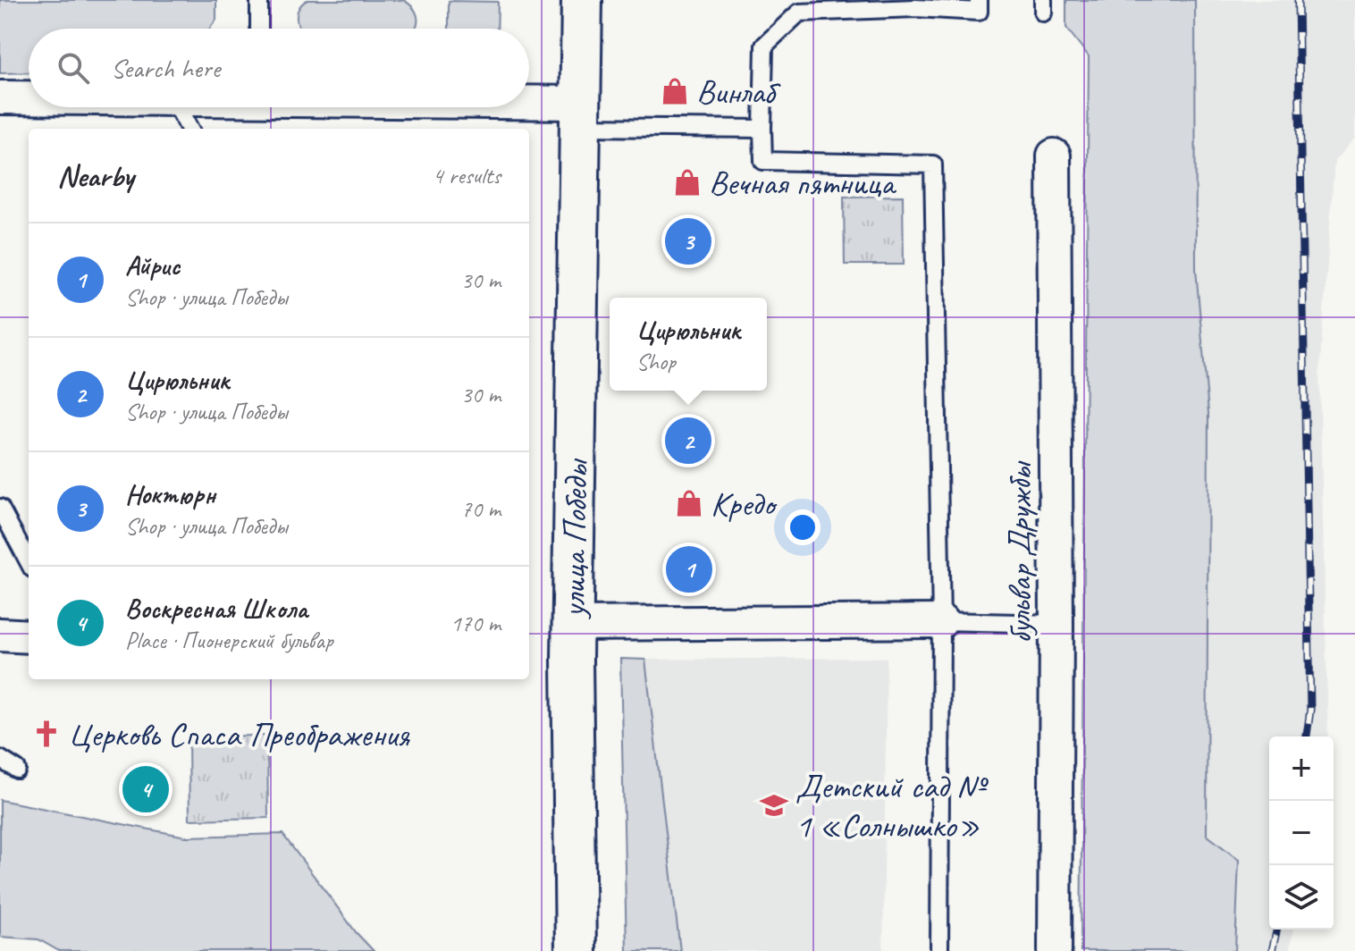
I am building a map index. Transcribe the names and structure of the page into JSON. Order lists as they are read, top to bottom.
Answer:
{
  "streets": {
    "main road": ["улица Победы"],
    "street": ["бульвар Дружбы"]
  },
  "places": {
    "shop": ["Винлаб", "Вечная пятница", "Кредо"],
    "church": ["Церковь Спаса Преображения"],
    "school or university": ["Детский сад № 1 «Солнышко»"]
  },
  "page": {
    "search": "Search here",
    "heading": ["Nearby", "4 results"],
    "pins": [
      "3",
      "2",
      "1",
      "4"
    ],
    "list": [
      {
        "mark": "1",
        "name": "Айрис",
        "note": "Shop · улица Победы",
        "value": "30 m"
      },
      {
        "mark": "2",
        "name": "Цирюльник",
        "note": "Shop · улица Победы",
        "value": "30 m"
      },
      {
        "mark": "3",
        "name": "Ноктюрн",
        "note": "Shop · улица Победы",
        "value": "70 m"
      },
      {
        "mark": "4",
        "name": "Воскресная Школа",
        "note": "Place · Пионерский бульвар",
        "value": "170 m"
      }
    ],
    "popup": ["Цирюльник", "Shop"],
    "map_buttons": ["+", "−"]
  }
}
